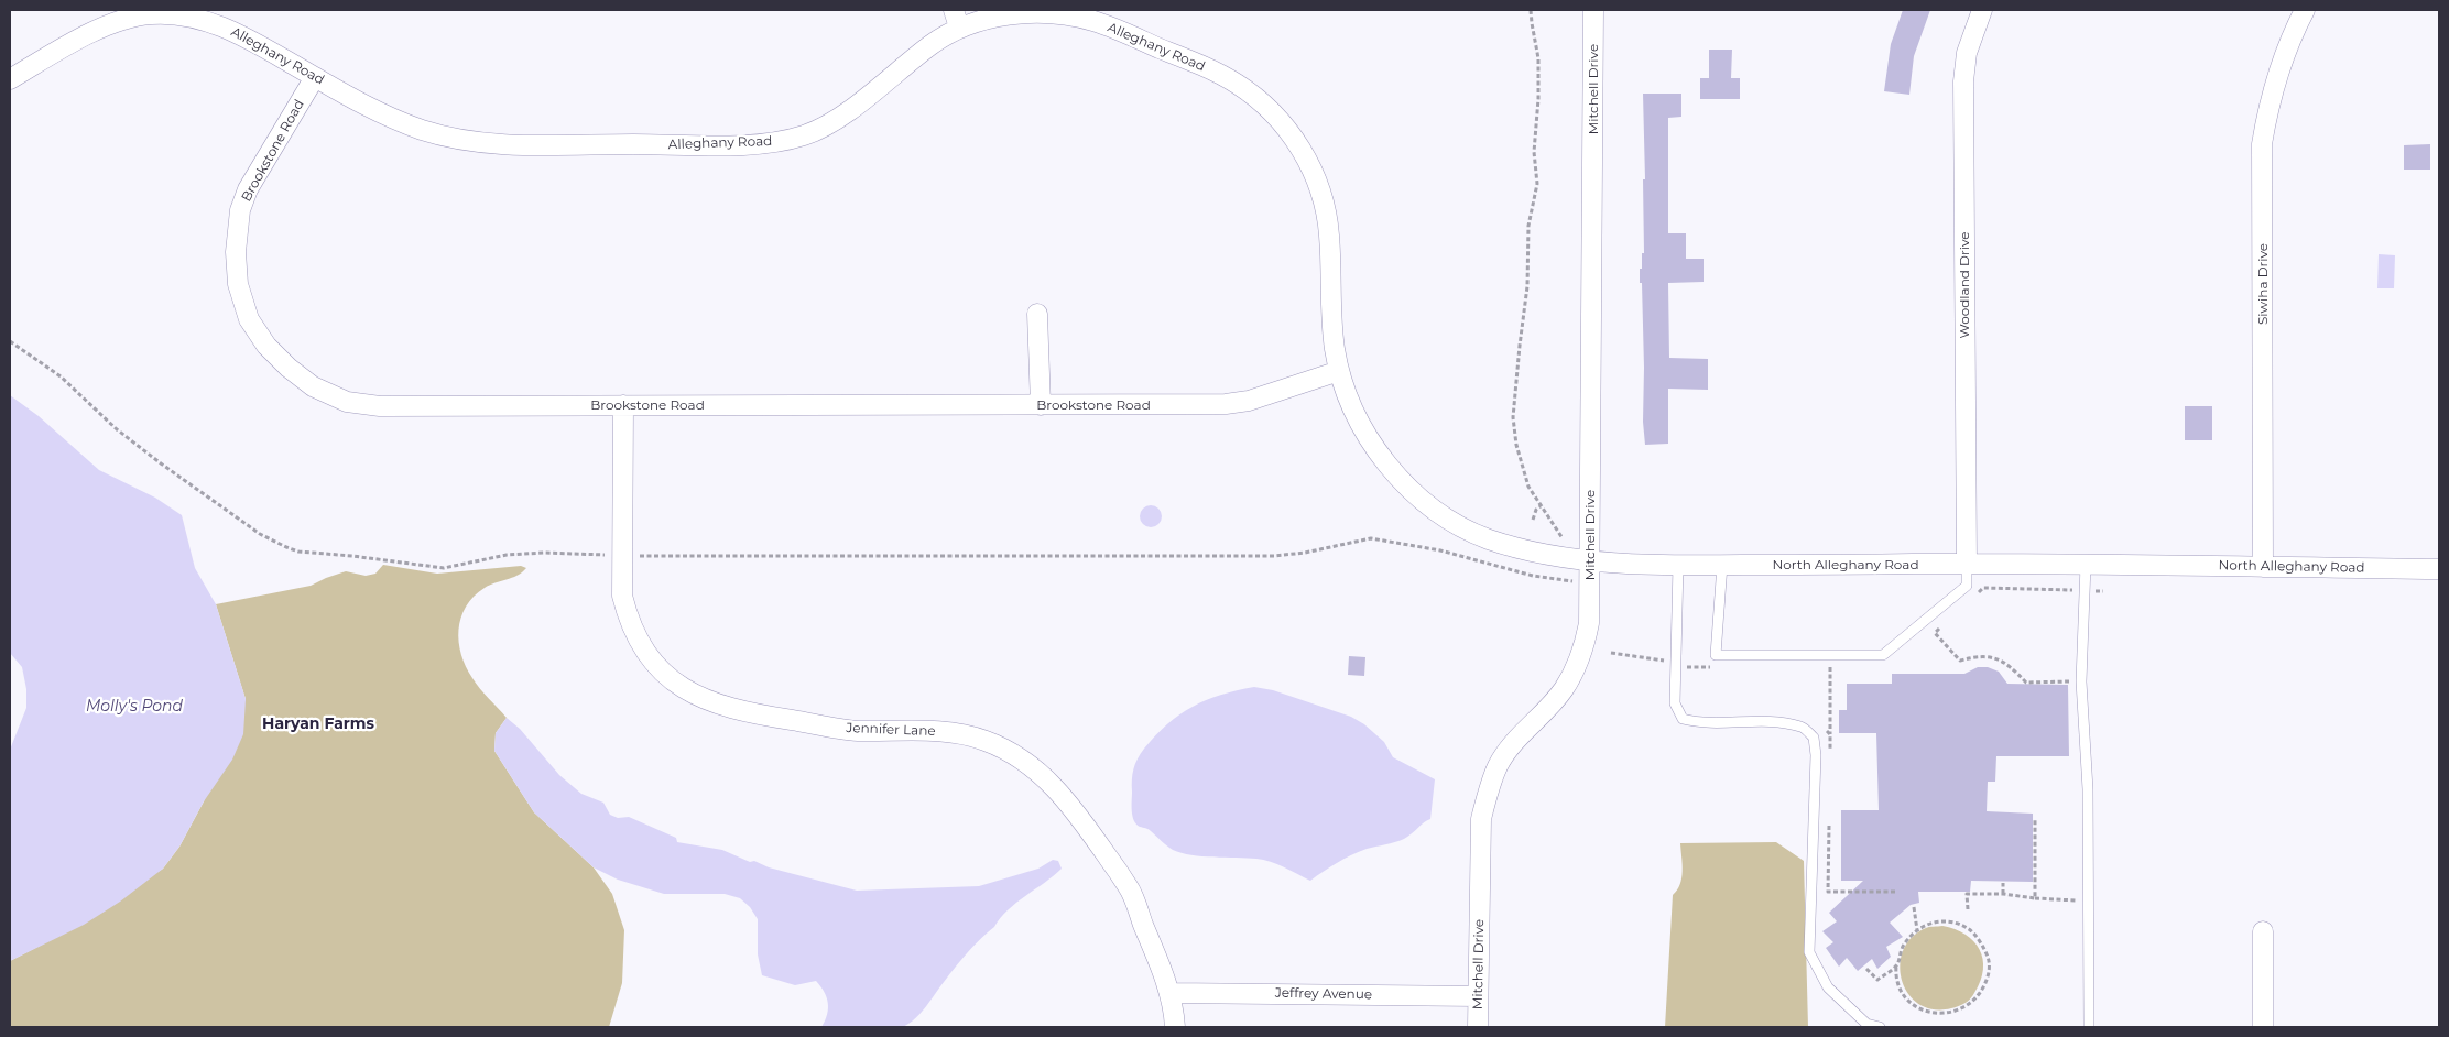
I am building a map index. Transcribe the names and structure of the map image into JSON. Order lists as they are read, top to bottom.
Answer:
{
  "streets": {
    "street": [
      "Alleghany Road",
      "Mitchell Drive",
      "Brookstone Road",
      "Siwiha Drive",
      "Woodland Drive",
      "North Alleghany Road",
      "Jennifer Lane",
      "Jeffrey Avenue"
    ]
  },
  "crossings": [
    ["Alleghany Road", "Brookstone Road"],
    ["Alleghany Road", "North Alleghany Road"],
    ["Mitchell Drive", "North Alleghany Road"],
    ["Mitchell Drive", "Jeffrey Avenue"],
    ["Brookstone Road", "North Alleghany Road"],
    ["Brookstone Road", "Jennifer Lane"],
    ["Siwiha Drive", "North Alleghany Road"],
    ["Woodland Drive", "North Alleghany Road"],
    ["Jennifer Lane", "Jeffrey Avenue"]
  ],
  "districts": ["Haryan Farms"],
  "water": ["Molly's Pond"]
}
